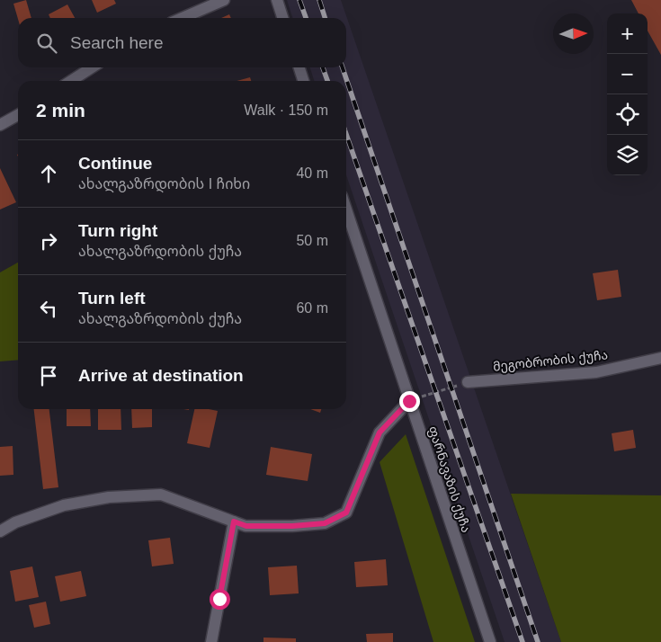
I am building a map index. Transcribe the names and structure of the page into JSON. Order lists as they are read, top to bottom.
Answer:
{
  "streets": {
    "street": ["მეგობრობის ქუჩა", "ფარნავაზის ქუჩა"]
  },
  "north": "right",
  "page": {
    "map_buttons": ["+", "−"],
    "search": "Search here",
    "heading": ["2 min", "Walk · 150 m"],
    "list": [
      ["Continue", "ახალგაზრდობის I ჩიხი", "40 m"],
      ["Turn right", "ახალგაზრდობის ქუჩა", "50 m"],
      ["Turn left", "ახალგაზრდობის ქუჩა", "60 m"],
      "Arrive at destination"
    ]
  }
}
